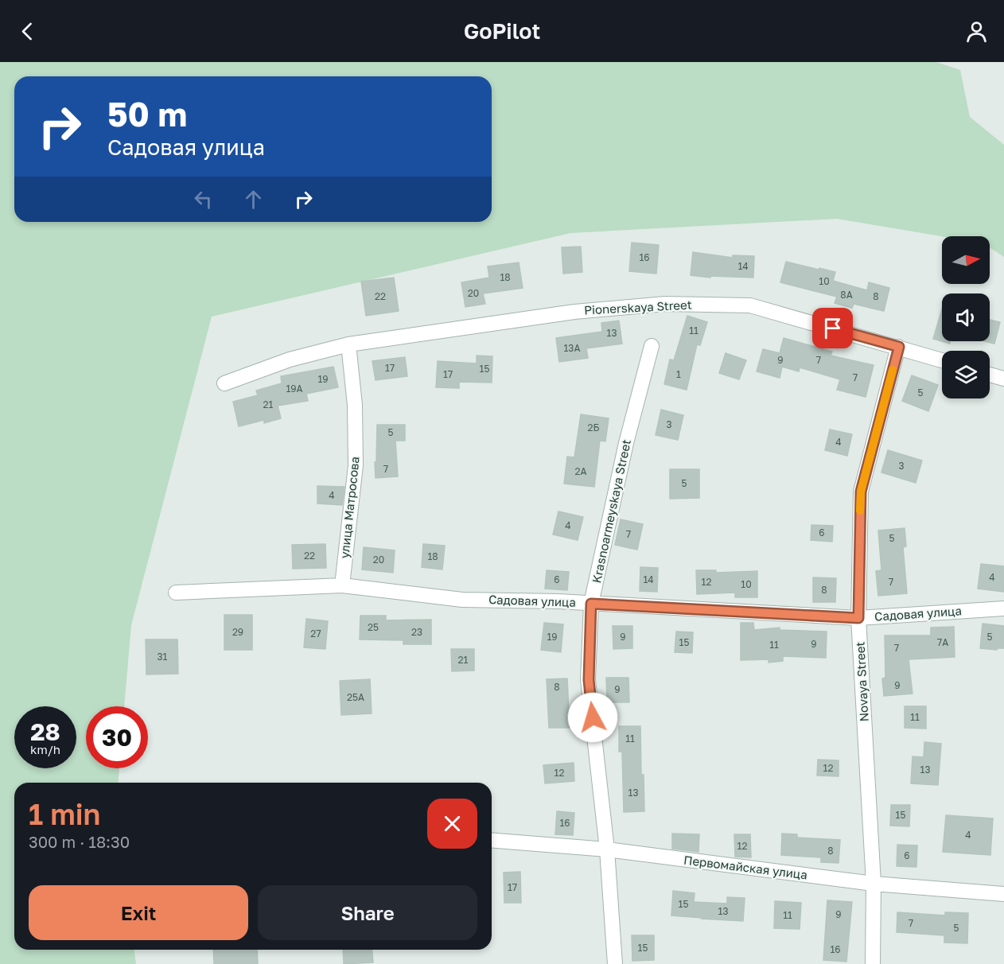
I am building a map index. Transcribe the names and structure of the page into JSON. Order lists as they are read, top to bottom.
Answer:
{
  "streets": {
    "street": [
      "Pionerskaya Street",
      "улица Матросова",
      "Krasnoarmeyskaya Street",
      "Садовая улица",
      "Novaya Street",
      "Первомайская улица"
    ]
  },
  "crossings": [
    ["Pionerskaya Street", "улица Матросова"],
    ["Pionerskaya Street", "Novaya Street"],
    ["улица Матросова", "Садовая улица"],
    ["Krasnoarmeyskaya Street", "Садовая улица"],
    ["Krasnoarmeyskaya Street", "Первомайская улица"],
    ["Садовая улица", "Novaya Street"],
    ["Novaya Street", "Первомайская улица"]
  ],
  "house_numbers": [
    "16",
    "14",
    "18",
    "10",
    "20",
    "8А",
    "22",
    "8",
    "11",
    "13",
    "13А",
    "9",
    "7",
    "17",
    "15",
    "17",
    "1",
    "7",
    "19",
    "19А",
    "5",
    "21",
    "3",
    "2Б",
    "5",
    "4",
    "3",
    "7",
    "2А",
    "5",
    "4",
    "4",
    "6",
    "7",
    "5",
    "22",
    "18",
    "20",
    "4",
    "6",
    "14",
    "12",
    "7",
    "10",
    "8",
    "25",
    "29",
    "23",
    "27",
    "19",
    "9",
    "5",
    "15",
    "7А",
    "9",
    "11",
    "7",
    "31",
    "21",
    "9",
    "8",
    "9",
    "25А",
    "11",
    "11",
    "12",
    "13",
    "12",
    "13",
    "15",
    "16",
    "4",
    "12",
    "8",
    "6",
    "17",
    "15",
    "13",
    "9",
    "11",
    "7",
    "5",
    "15",
    "16"
  ],
  "north": "right",
  "page": {
    "header": "GoPilot",
    "turn": ["50 m", "Садовая улица"],
    "speed": "28 km/h",
    "limit": "30",
    "heading": ["1 min", "300 m · 18:30"],
    "buttons": ["Exit", "Share"]
  }
}
